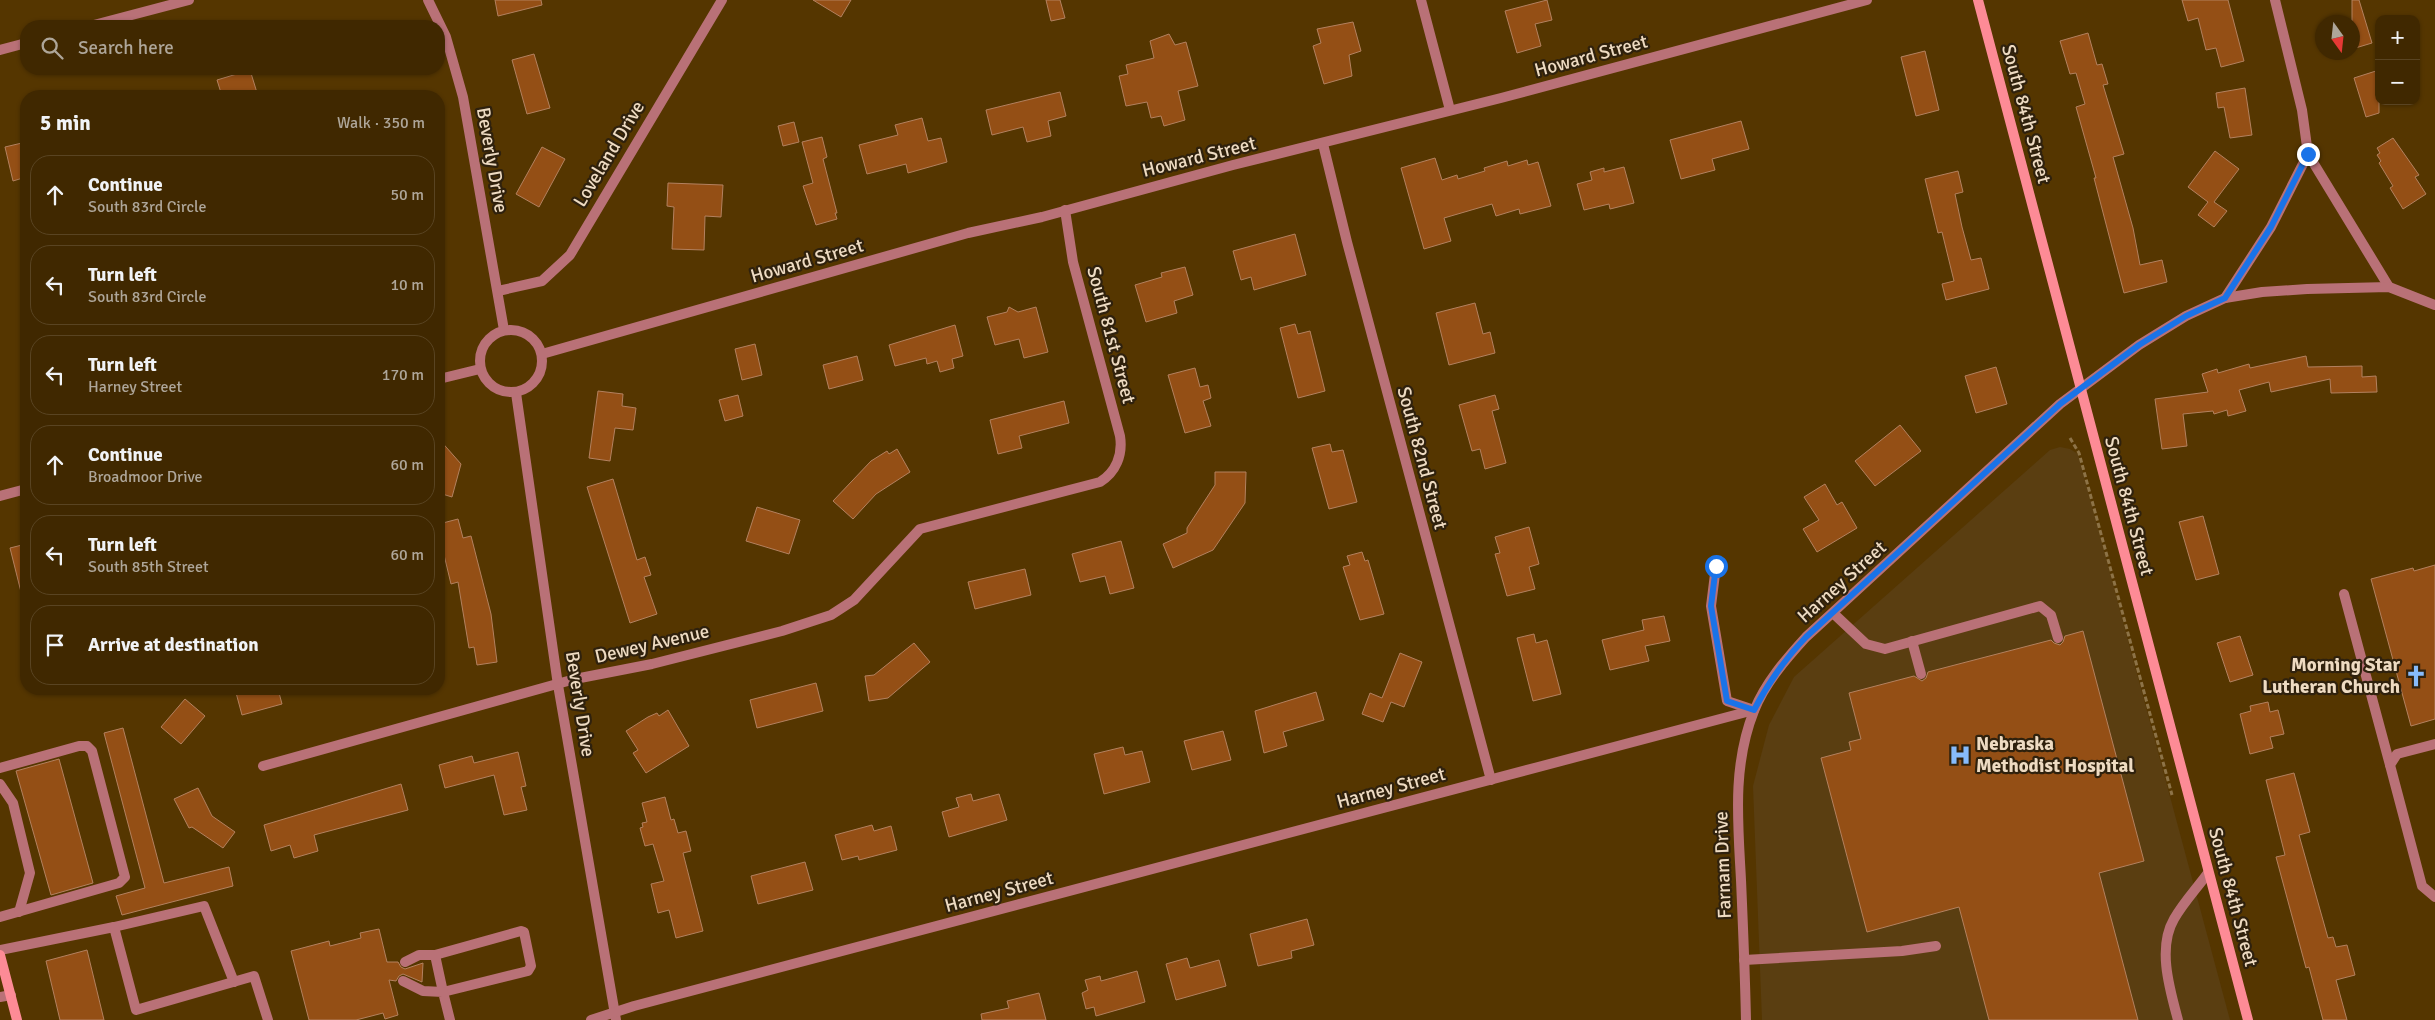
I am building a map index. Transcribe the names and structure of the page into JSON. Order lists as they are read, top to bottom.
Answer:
{
  "streets": {
    "main road": ["South 84th Street"],
    "street": [
      "Howard Street",
      "Loveland Drive",
      "Beverly Drive",
      "South 81st Street",
      "South 82nd Street",
      "Harney Street",
      "Dewey Avenue",
      "Farnam Drive"
    ]
  },
  "crossings": [
    ["Howard Street", "Beverly Drive"],
    ["Howard Street", "South 81st Street"],
    ["Howard Street", "South 82nd Street"],
    ["South 84th Street", "Harney Street"],
    ["Loveland Drive", "Beverly Drive"],
    ["Beverly Drive", "Harney Street"],
    ["Beverly Drive", "Dewey Avenue"],
    ["South 81st Street", "Dewey Avenue"],
    ["South 82nd Street", "Harney Street"],
    ["Harney Street", "Farnam Drive"]
  ],
  "places": {
    "church": ["Morning Star Lutheran Church"],
    "hospital": ["Nebraska Methodist Hospital"]
  },
  "north": "bottom",
  "page": {
    "map_buttons": ["+", "−"],
    "search": "Search here",
    "heading": ["5 min", "Walk · 350 m"],
    "list": [
      ["Continue", "South 83rd Circle", "50 m"],
      ["Turn left", "South 83rd Circle", "10 m"],
      ["Turn left", "Harney Street", "170 m"],
      ["Continue", "Broadmoor Drive", "60 m"],
      ["Turn left", "South 85th Street", "60 m"],
      "Arrive at destination"
    ]
  }
}
